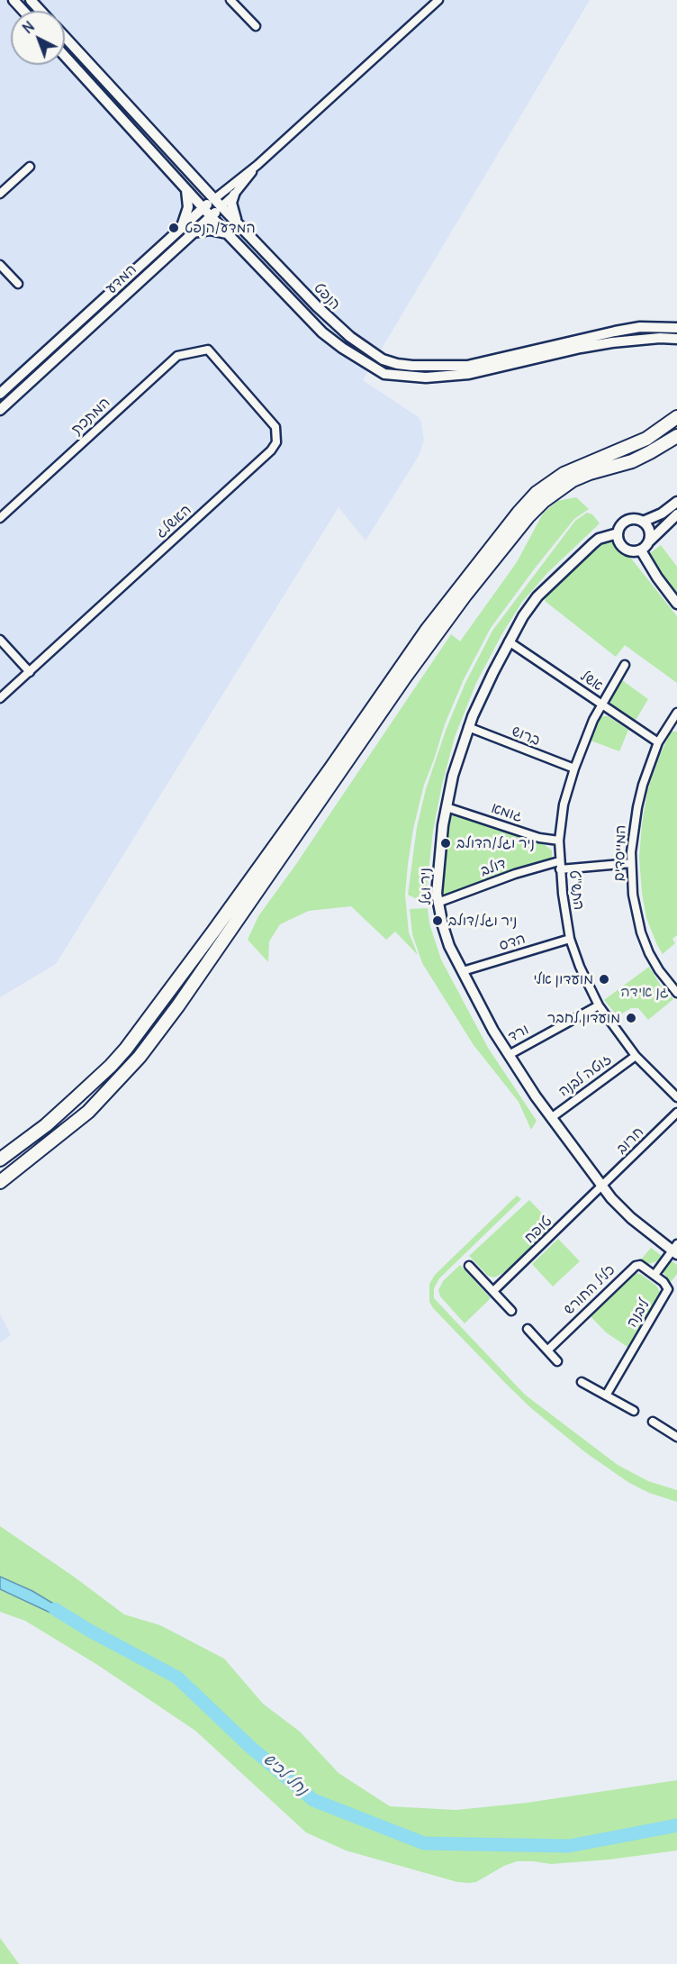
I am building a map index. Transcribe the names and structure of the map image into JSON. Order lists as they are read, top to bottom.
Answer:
{
  "streets": {
    "street": [
      "המדע",
      "הנפט",
      "המתכת",
      "האשלג",
      "אשל",
      "ברוש",
      "גומא",
      "המייסדים",
      "דולב",
      "ניר וגל",
      "התש\"ט",
      "הדס",
      "ורד",
      "זוטה לבנה",
      "חרוב",
      "טופח",
      "כליל החורש",
      "ליבנה"
    ]
  },
  "crossings": [
    ["המדע", "הנפט"],
    ["המתכת", "האשלג"],
    ["אשל", "המייסדים"],
    ["אשל", "ניר וגל"],
    ["אשל", "התש\"ט"],
    ["ברוש", "ניר וגל"],
    ["ברוש", "התש\"ט"],
    ["גומא", "ניר וגל"],
    ["גומא", "התש\"ט"],
    ["המייסדים", "דולב"],
    ["דולב", "ניר וגל"],
    ["דולב", "התש\"ט"],
    ["ניר וגל", "הדס"],
    ["ניר וגל", "ורד"],
    ["ניר וגל", "זוטה לבנה"],
    ["ניר וגל", "חרוב"],
    ["ניר וגל", "טופח"],
    ["התש\"ט", "הדס"],
    ["התש\"ט", "ורד"],
    ["התש\"ט", "זוטה לבנה"],
    ["חרוב", "טופח"],
    ["כליל החורש", "ליבנה"]
  ],
  "water": ["נחל לכיש"],
  "parks": ["גן אידה"],
  "places": [
    "המדע/הנפט",
    "ניר וגל/הדולב",
    "ניר וגל/דולב",
    "מועדון אלי",
    "מועדון לחבר"
  ],
  "north": "top left"
}
